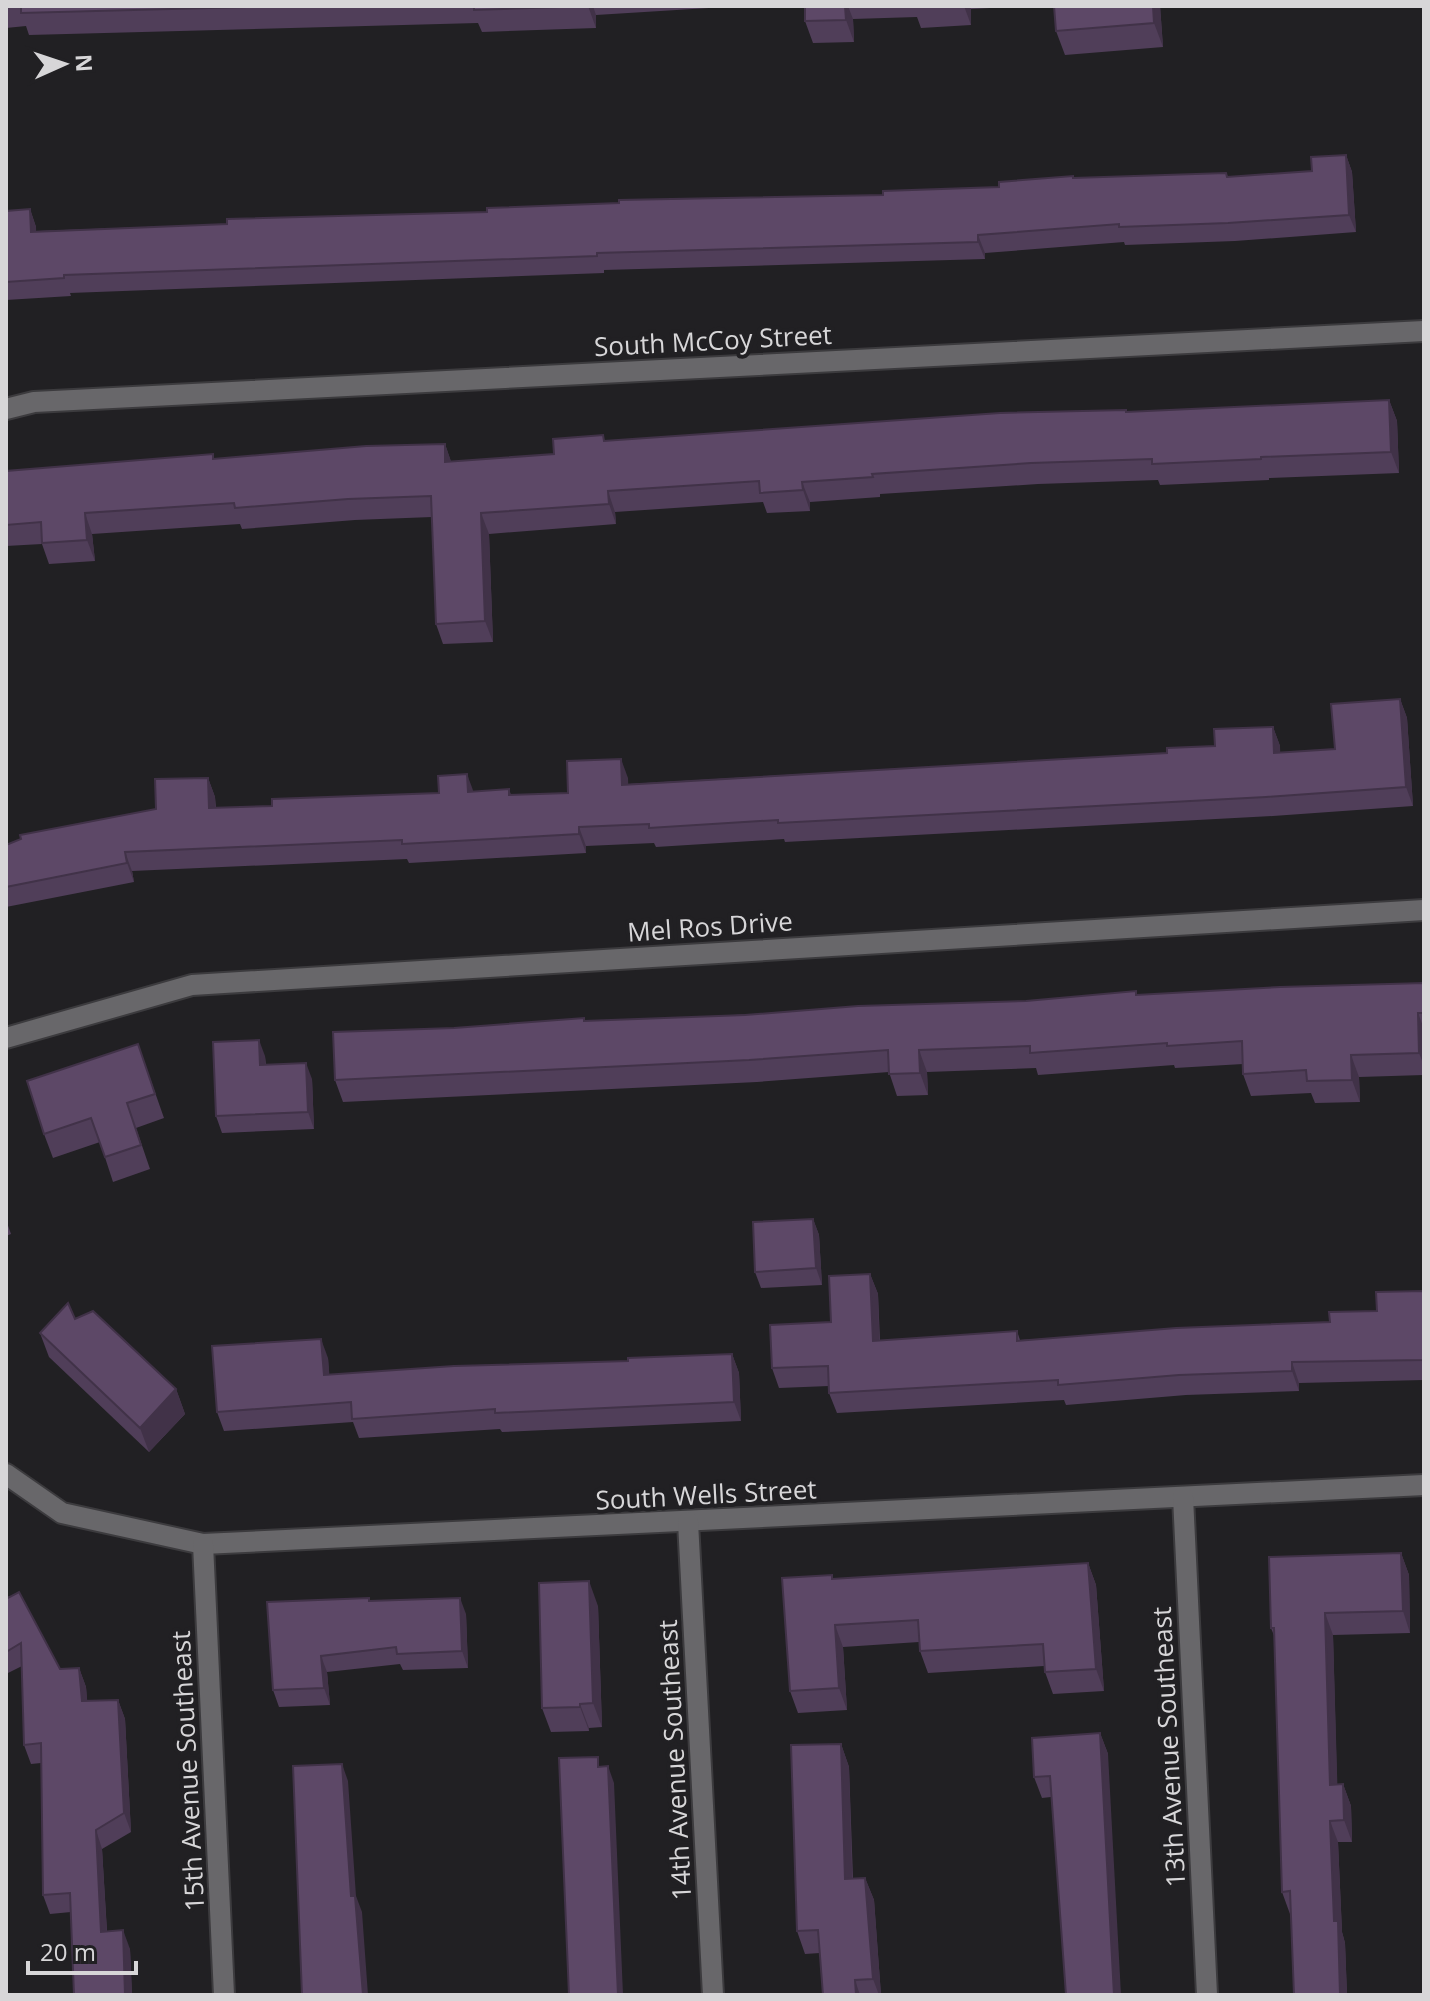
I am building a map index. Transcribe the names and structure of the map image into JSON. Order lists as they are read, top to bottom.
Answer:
{
  "streets": {
    "street": [
      "South McCoy Street",
      "Mel Ros Drive",
      "South Wells Street",
      "13th Avenue Southeast",
      "14th Avenue Southeast",
      "15th Avenue Southeast"
    ]
  },
  "crossings": [
    ["South Wells Street", "13th Avenue Southeast"],
    ["South Wells Street", "14th Avenue Southeast"],
    ["South Wells Street", "15th Avenue Southeast"]
  ],
  "scale_bar": "20 m",
  "north": "right"
}
